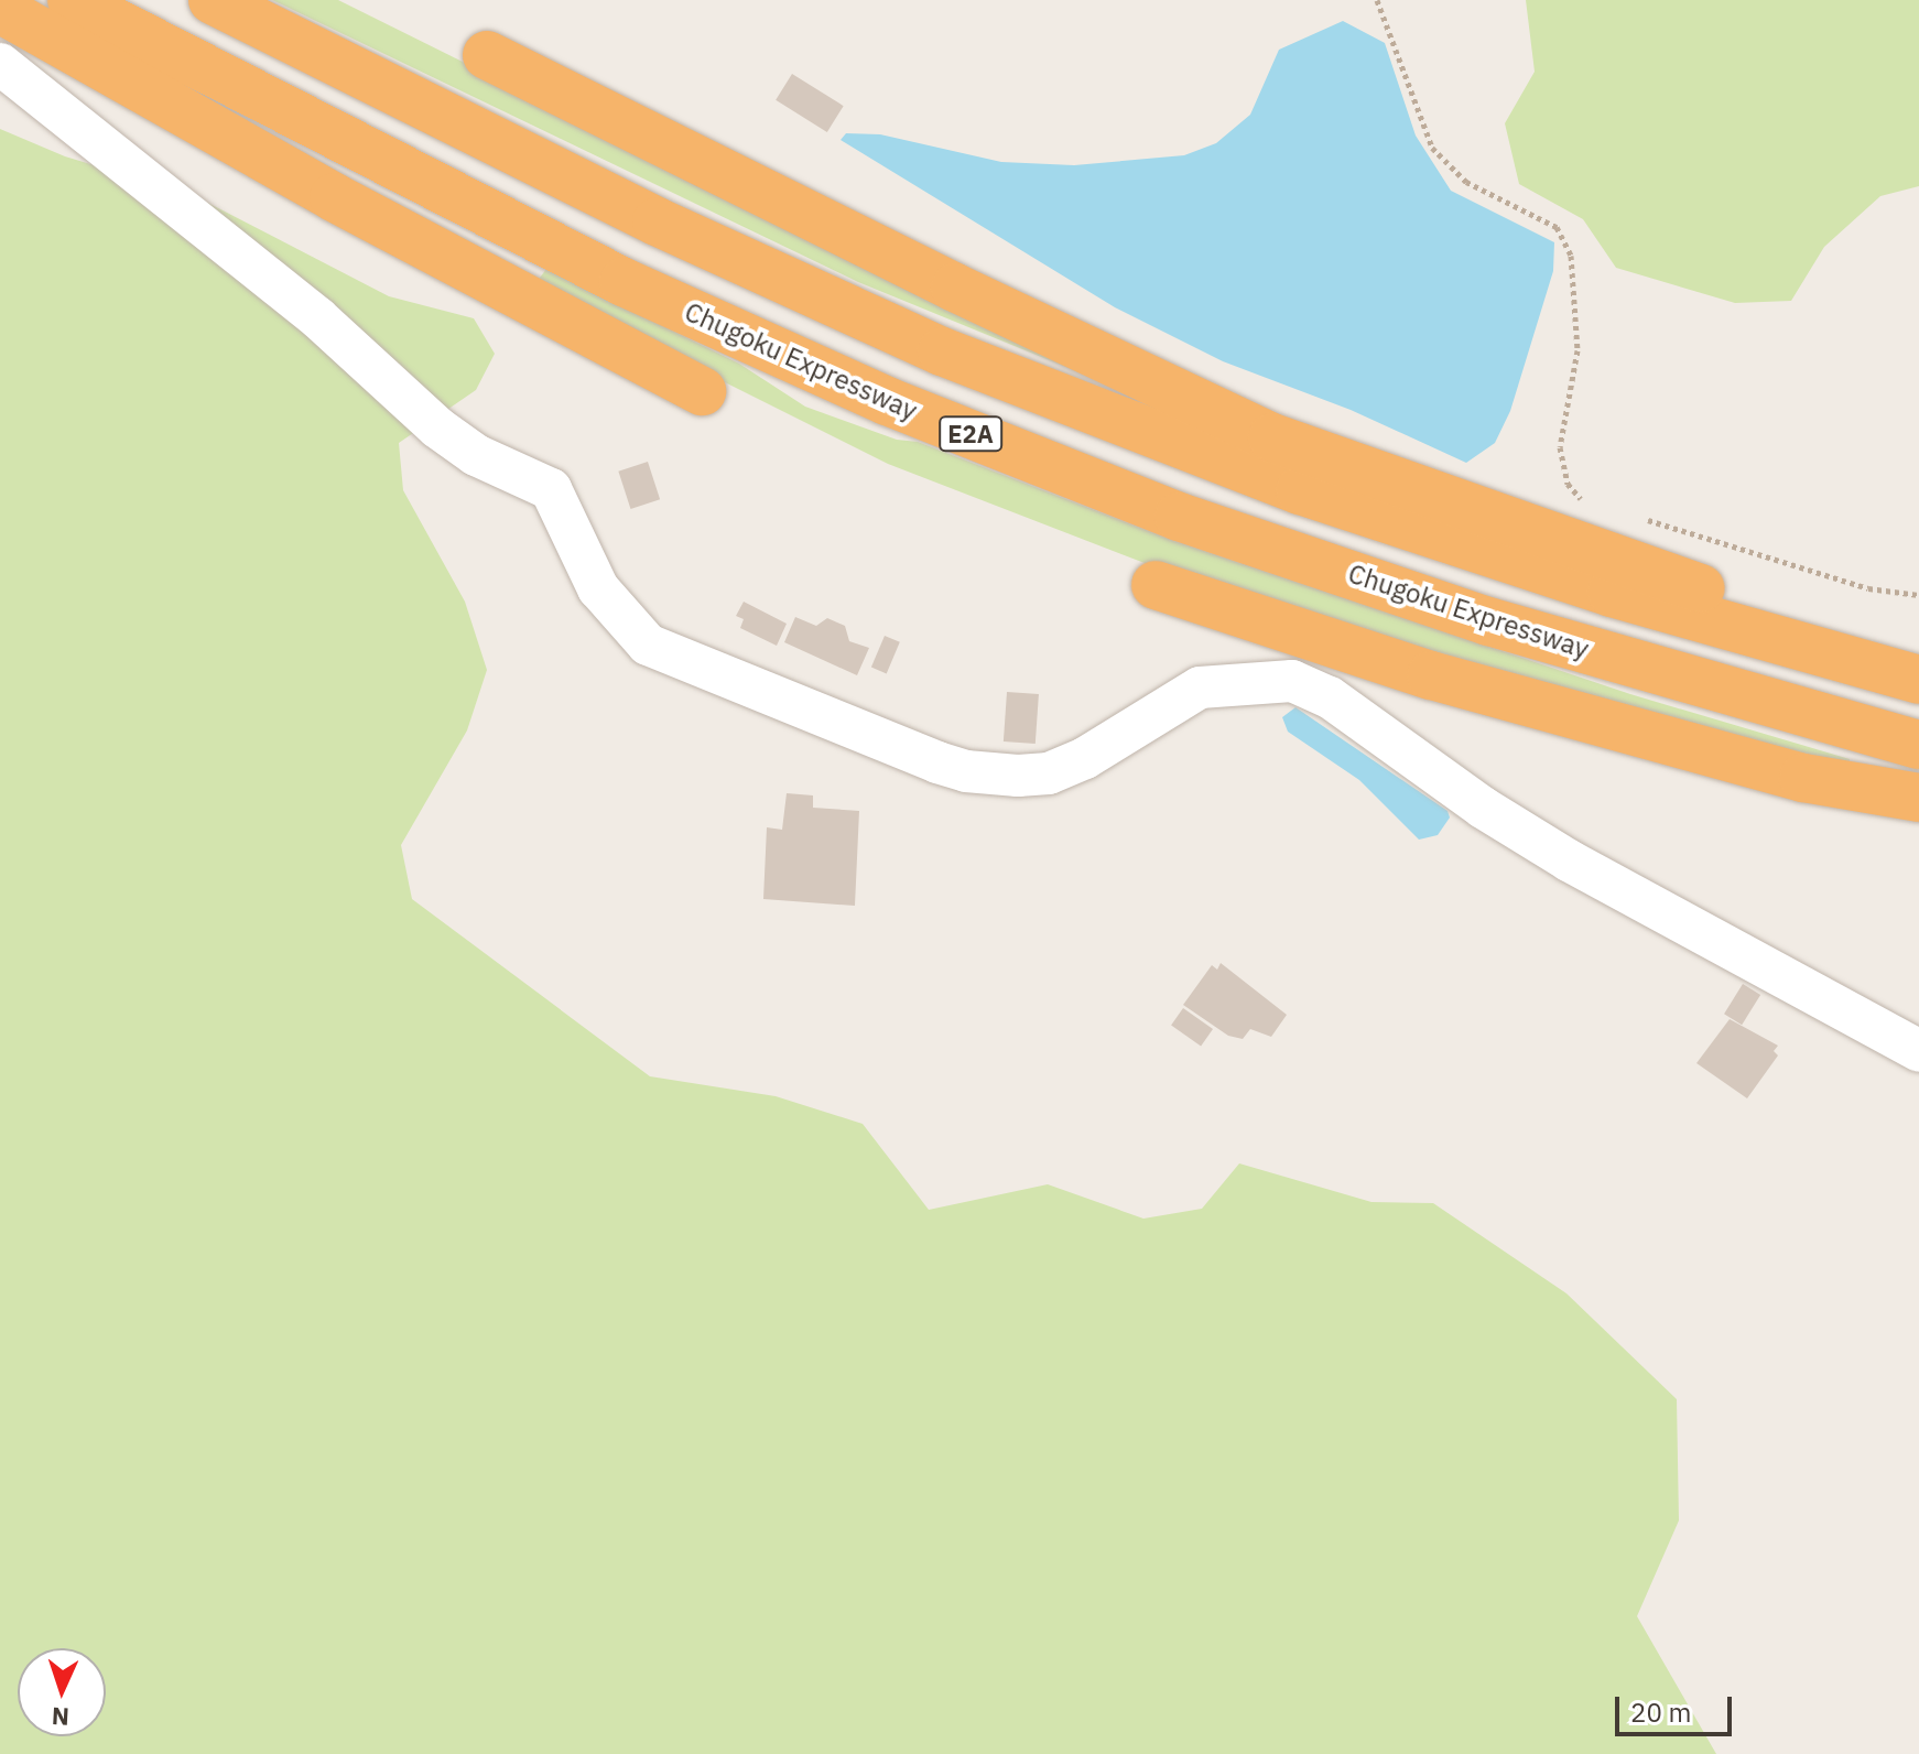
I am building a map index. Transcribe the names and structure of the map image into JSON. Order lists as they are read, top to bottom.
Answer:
{
  "streets": {
    "highway": ["Chugoku Expressway", "E2A"]
  },
  "scale_bar": "20 m",
  "north": "bottom"
}
